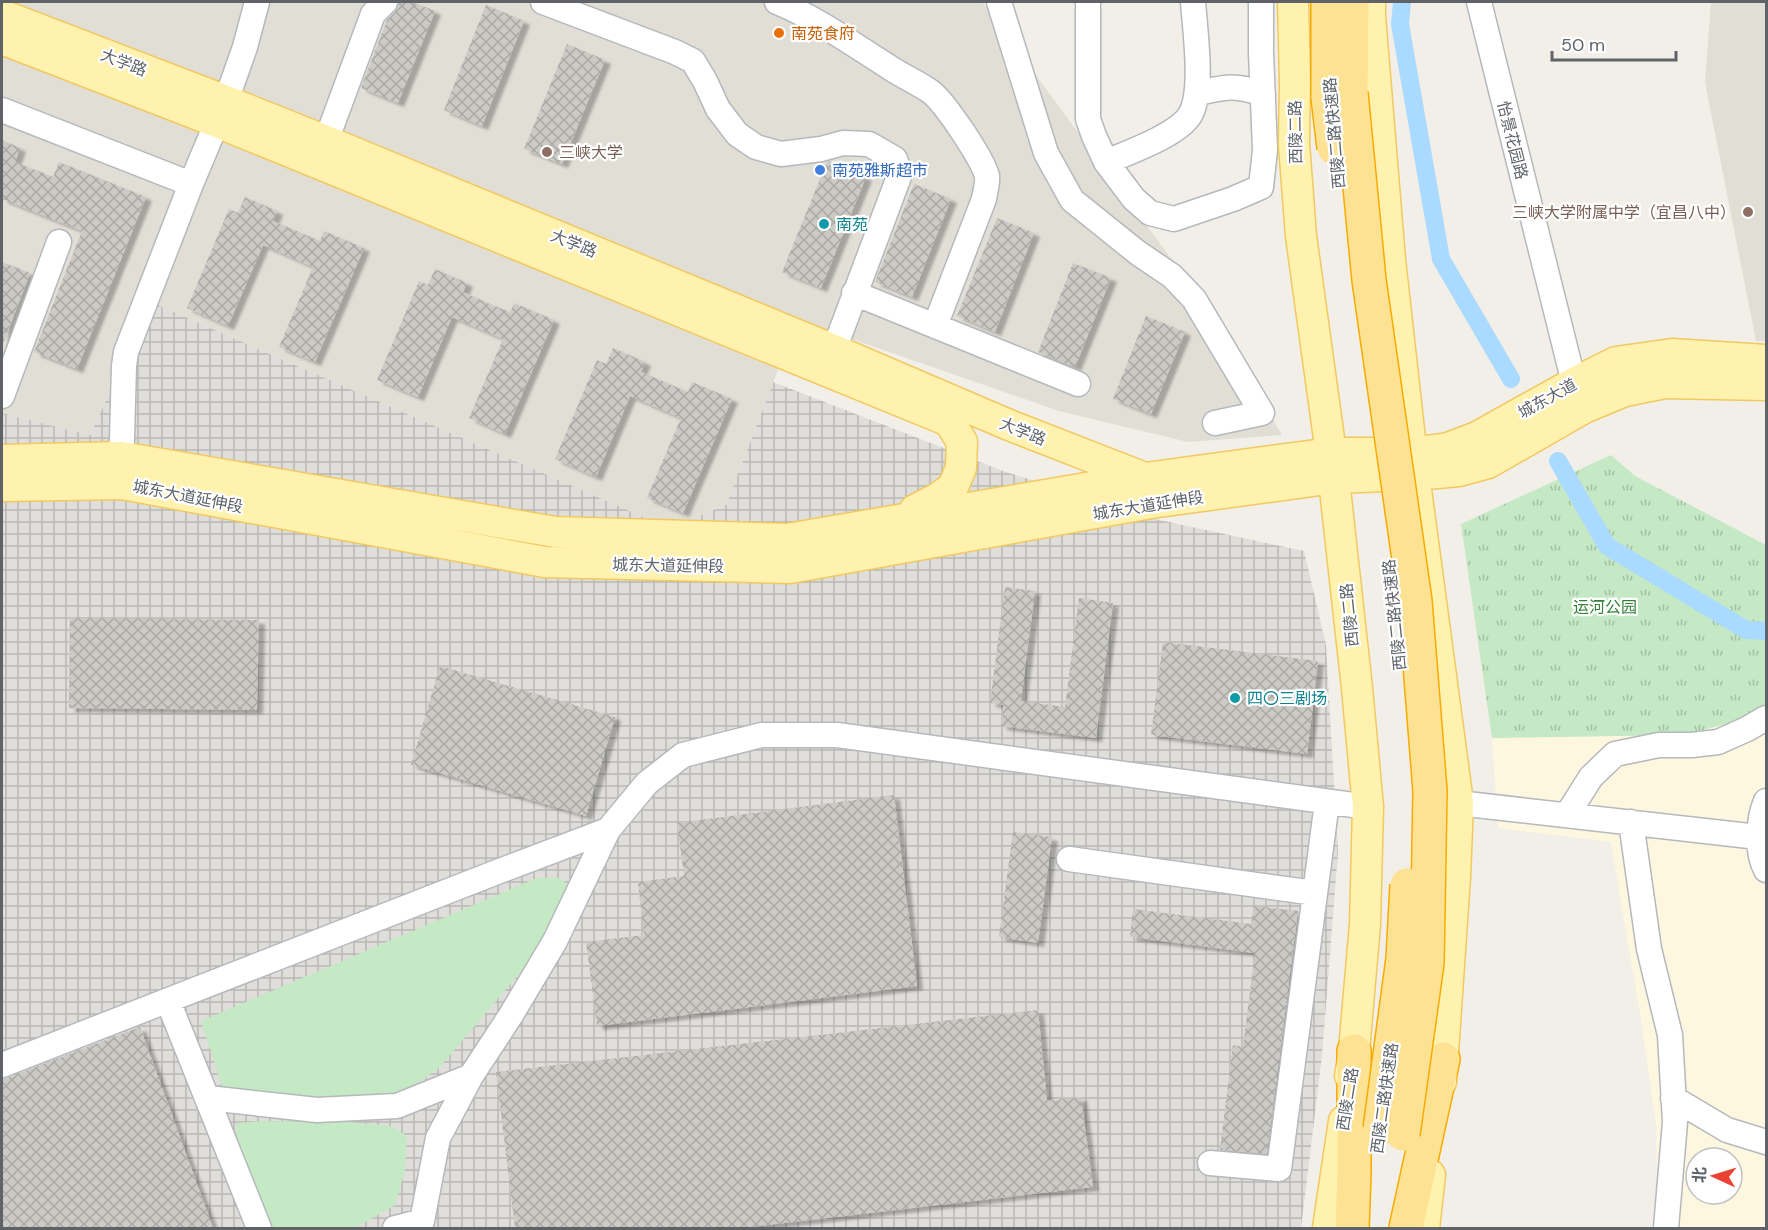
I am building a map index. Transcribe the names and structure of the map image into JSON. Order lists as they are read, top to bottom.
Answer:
{
  "streets": {
    "highway": ["西陵二路快速路"],
    "main road": [
      "大学路",
      "西陵二路",
      "城东大道",
      "城东大道延伸段"
    ],
    "street": ["怡景花园路"]
  },
  "crossings": [
    ["大学路", "城东大道延伸段"],
    ["西陵二路", "城东大道"],
    ["西陵二路", "城东大道延伸段"],
    ["怡景花园路", "城东大道"],
    ["城东大道", "城东大道延伸段"]
  ],
  "parks": ["运河公园"],
  "places": [
    "南苑食府",
    "三峡大学",
    "南苑雅斯超市",
    "三峡大学附属中学（宜昌八中）",
    "南苑",
    "四〇三剧场"
  ],
  "scale_bar": "50 m",
  "north": "left"
}
